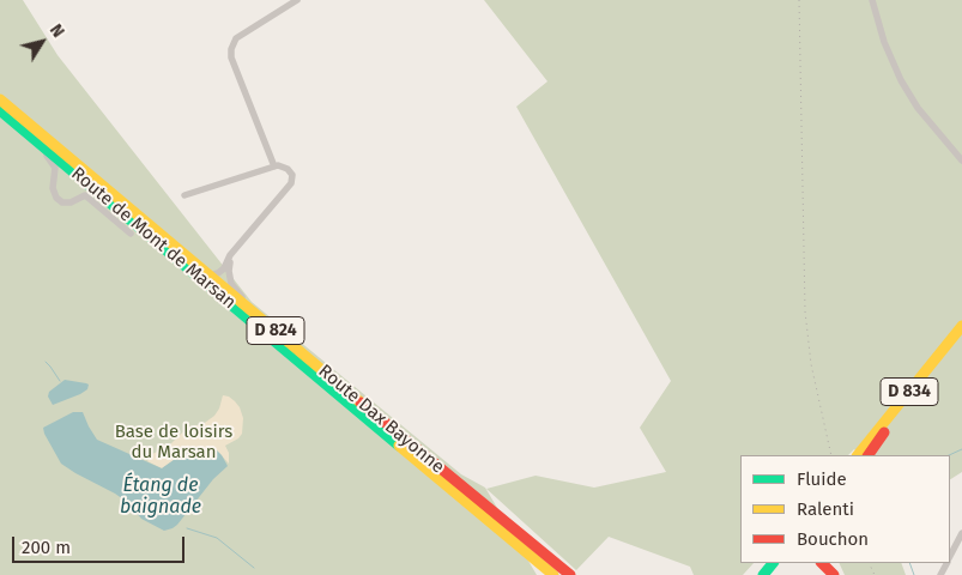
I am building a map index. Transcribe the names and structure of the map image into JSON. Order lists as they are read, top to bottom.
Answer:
{
  "streets": {
    "main road": [
      "Route de Mont de Marsan",
      "D 824",
      "D 834",
      "Route Dax Bayonne"
    ]
  },
  "water": ["Étang de baignade"],
  "parks": ["Base de loisirs du Marsan"],
  "legend": ["Fluide", "Ralenti", "Bouchon"],
  "scale_bar": "200 m",
  "north": "top right"
}
